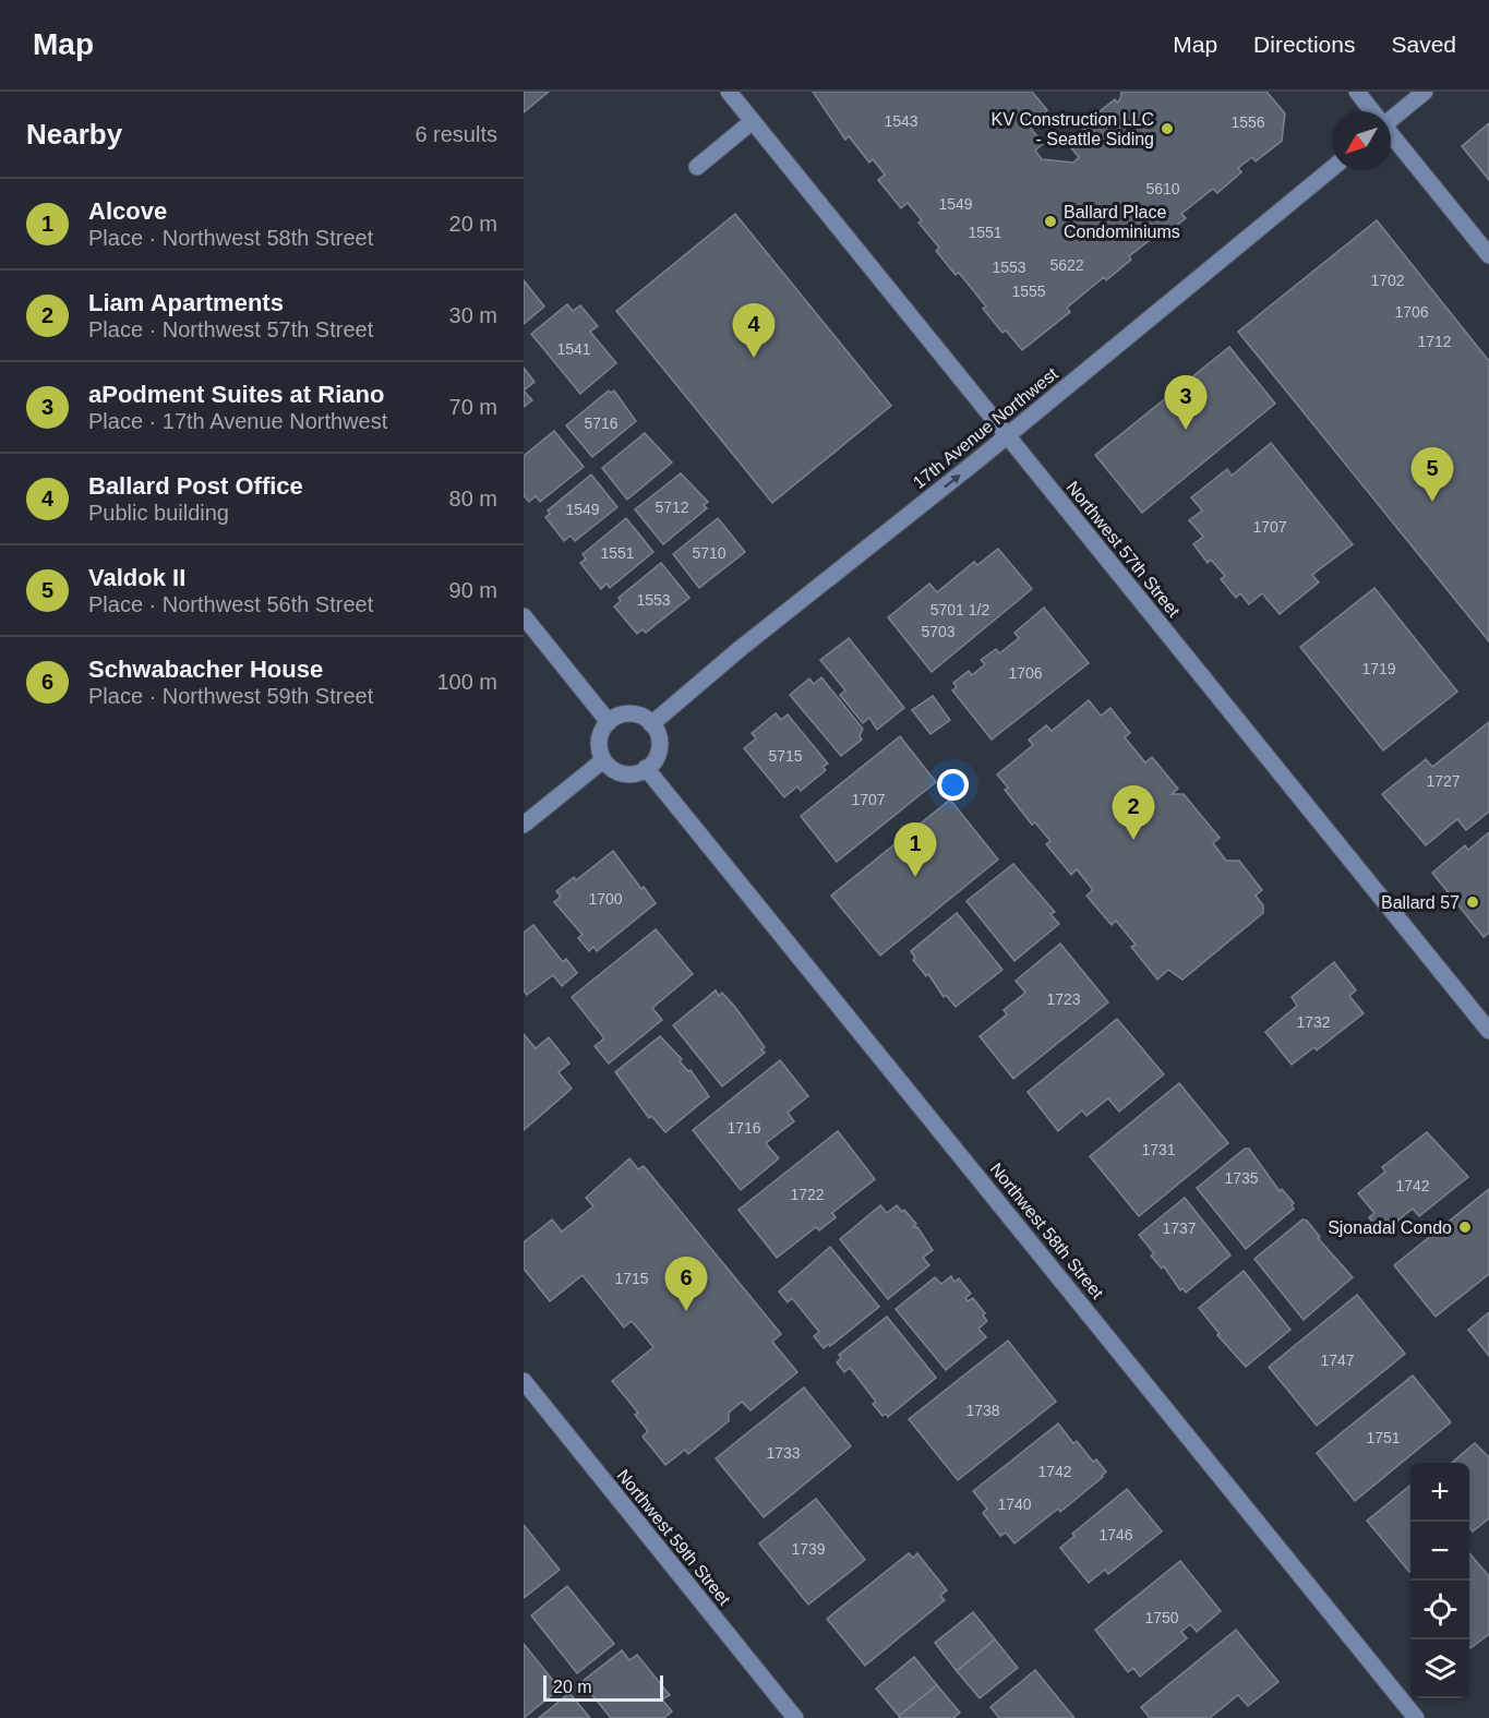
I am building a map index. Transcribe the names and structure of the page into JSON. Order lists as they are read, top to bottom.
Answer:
{
  "streets": {
    "street": [
      "17th Avenue Northwest",
      "Northwest 57th Street",
      "Northwest 58th Street",
      "Northwest 59th Street"
    ]
  },
  "crossings": [
    ["17th Avenue Northwest", "Northwest 57th Street"],
    ["17th Avenue Northwest", "Northwest 58th Street"]
  ],
  "one_way": ["17th Avenue Northwest"],
  "places": [
    "KV Construction LLC - Seattle Siding",
    "Ballard Place Condominiums",
    "Ballard 57",
    "Sjonadal Condo"
  ],
  "house_numbers": [
    "1543",
    "1556",
    "5610",
    "1549",
    "1551",
    "5622",
    "1553",
    "1702",
    "1555",
    "1706",
    "1712",
    "1541",
    "5716",
    "5712",
    "1549",
    "1707",
    "1551",
    "5710",
    "1553",
    "5701 1/2",
    "5703",
    "1719",
    "1706",
    "5715",
    "1727",
    "1707",
    "1700",
    "1723",
    "1732",
    "1716",
    "1731",
    "1735",
    "1742",
    "1722",
    "1737",
    "1715",
    "1747",
    "1738",
    "1751",
    "1733",
    "1742",
    "1740",
    "1746",
    "1739",
    "1750"
  ],
  "scale_bar": "20 m",
  "north": "bottom left",
  "page": {
    "header": "Map",
    "nav": ["Map", "Directions", "Saved"],
    "heading": ["Nearby", "6 results"],
    "list": [
      {
        "mark": "1",
        "name": "Alcove",
        "note": "Place · Northwest 58th Street",
        "value": "20 m"
      },
      {
        "mark": "2",
        "name": "Liam Apartments",
        "note": "Place · Northwest 57th Street",
        "value": "30 m"
      },
      {
        "mark": "3",
        "name": "aPodment Suites at Riano",
        "note": "Place · 17th Avenue Northwest",
        "value": "70 m"
      },
      {
        "mark": "4",
        "name": "Ballard Post Office",
        "note": "Public building",
        "value": "80 m"
      },
      {
        "mark": "5",
        "name": "Valdok II",
        "note": "Place · Northwest 56th Street",
        "value": "90 m"
      },
      {
        "mark": "6",
        "name": "Schwabacher House",
        "note": "Place · Northwest 59th Street",
        "value": "100 m"
      }
    ],
    "pins": [
      "4",
      "3",
      "5",
      "2",
      "1",
      "6"
    ],
    "map_buttons": ["+", "−"],
    "scale": "20 m"
  }
}
